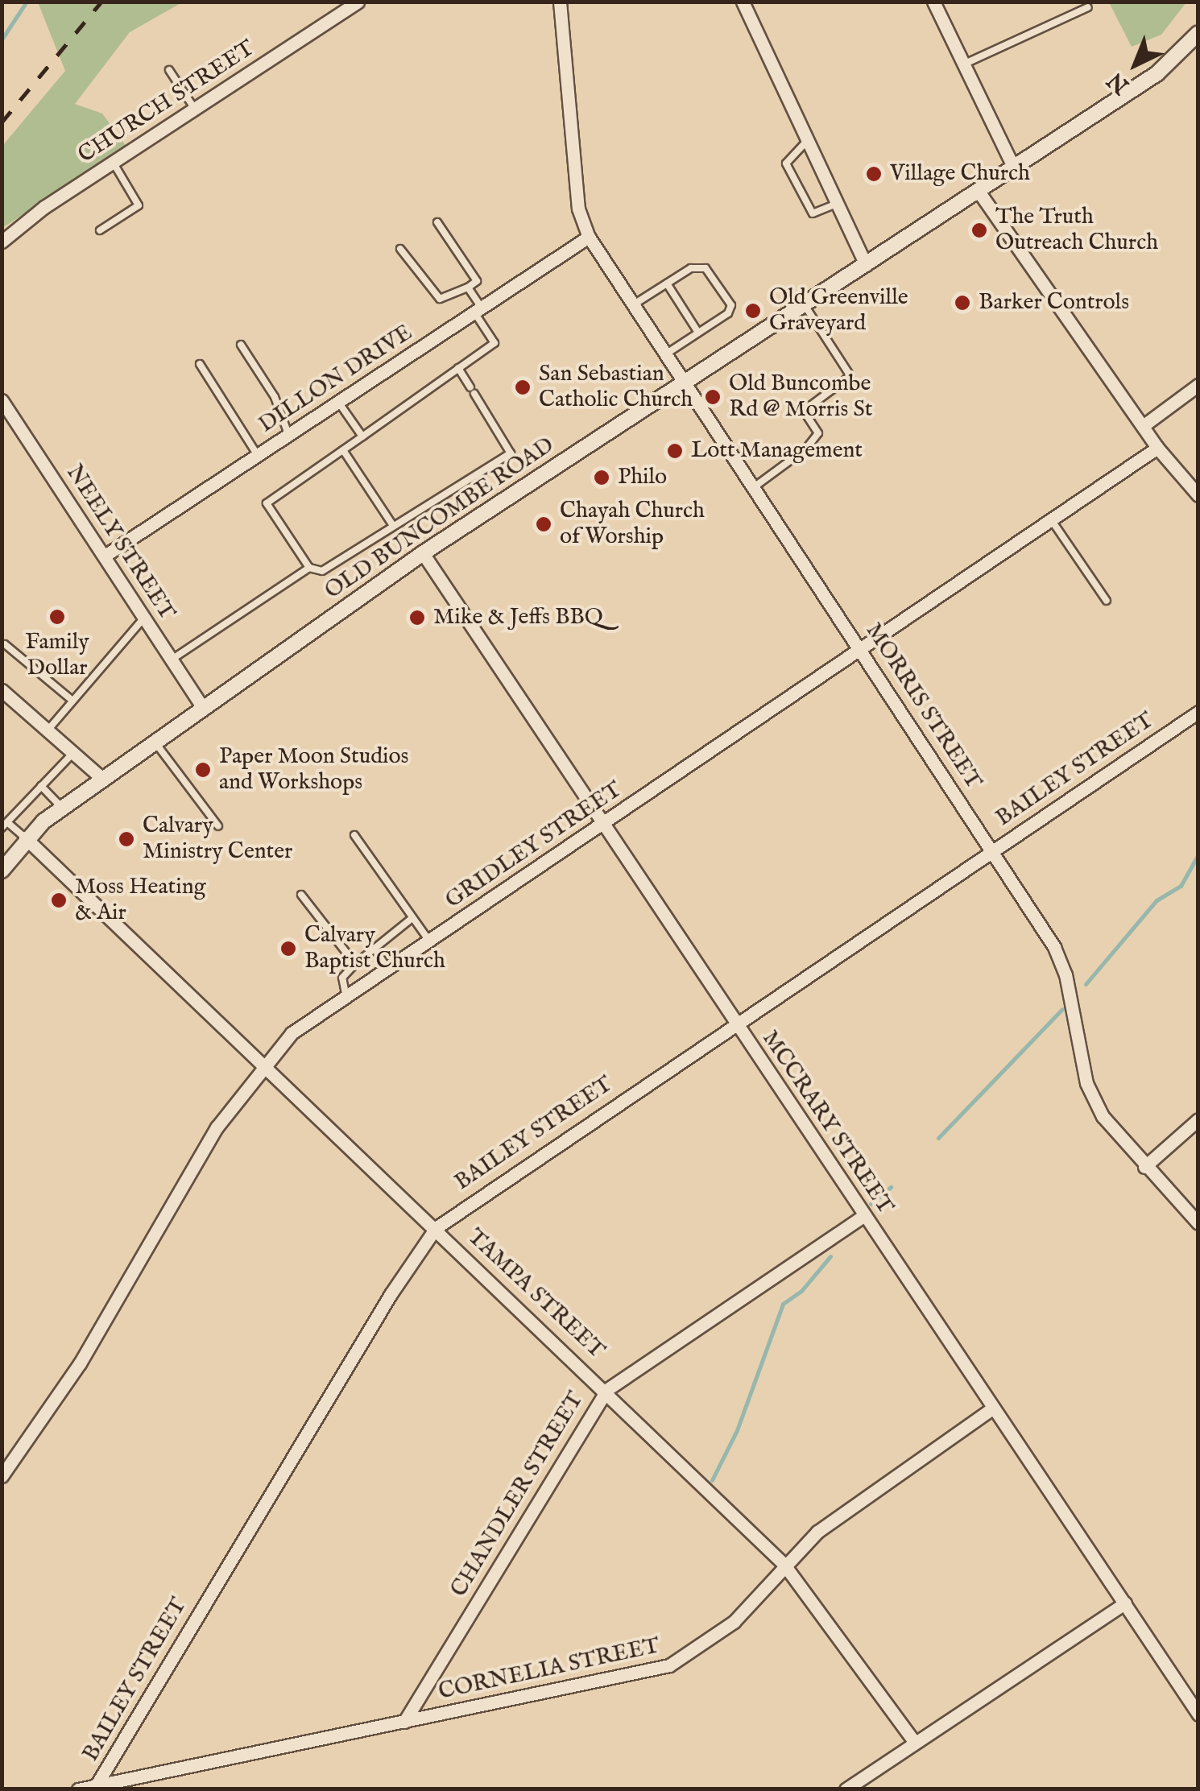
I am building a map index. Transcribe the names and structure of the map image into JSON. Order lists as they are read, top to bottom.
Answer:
{
  "streets": {
    "street": [
      "CHURCH STREET",
      "DILLON DRIVE",
      "OLD BUNCOMBE ROAD",
      "NEELY STREET",
      "MORRIS STREET",
      "BAILEY STREET",
      "GRIDLEY STREET",
      "MCCRARY STREET",
      "TAMPA STREET",
      "CHANDLER STREET",
      "CORNELIA STREET"
    ]
  },
  "crossings": [
    ["DILLON DRIVE", "NEELY STREET"],
    ["DILLON DRIVE", "MORRIS STREET"],
    ["OLD BUNCOMBE ROAD", "NEELY STREET"],
    ["OLD BUNCOMBE ROAD", "MORRIS STREET"],
    ["OLD BUNCOMBE ROAD", "MCCRARY STREET"],
    ["OLD BUNCOMBE ROAD", "TAMPA STREET"],
    ["MORRIS STREET", "BAILEY STREET"],
    ["MORRIS STREET", "GRIDLEY STREET"],
    ["BAILEY STREET", "MCCRARY STREET"],
    ["BAILEY STREET", "TAMPA STREET"],
    ["BAILEY STREET", "CORNELIA STREET"],
    ["GRIDLEY STREET", "MCCRARY STREET"],
    ["GRIDLEY STREET", "TAMPA STREET"],
    ["MCCRARY STREET", "CHANDLER STREET"],
    ["MCCRARY STREET", "CORNELIA STREET"],
    ["TAMPA STREET", "CHANDLER STREET"],
    ["TAMPA STREET", "CORNELIA STREET"],
    ["CHANDLER STREET", "CORNELIA STREET"]
  ],
  "places": [
    "Village Church",
    "The Truth Outreach Church",
    "Barker Controls",
    "Old Greenville Graveyard",
    "San Sebastian Catholic Church",
    "Old Buncombe Rd @ Morris St",
    "Lott Management",
    "Philo",
    "Chayah Church of Worship",
    "Family Dollar",
    "Mike & Jeffs BBQ",
    "Paper Moon Studios and Workshops",
    "Calvary Ministry Center",
    "Moss Heating & Air",
    "Calvary Baptist Church"
  ],
  "north": "bottom left"
}
